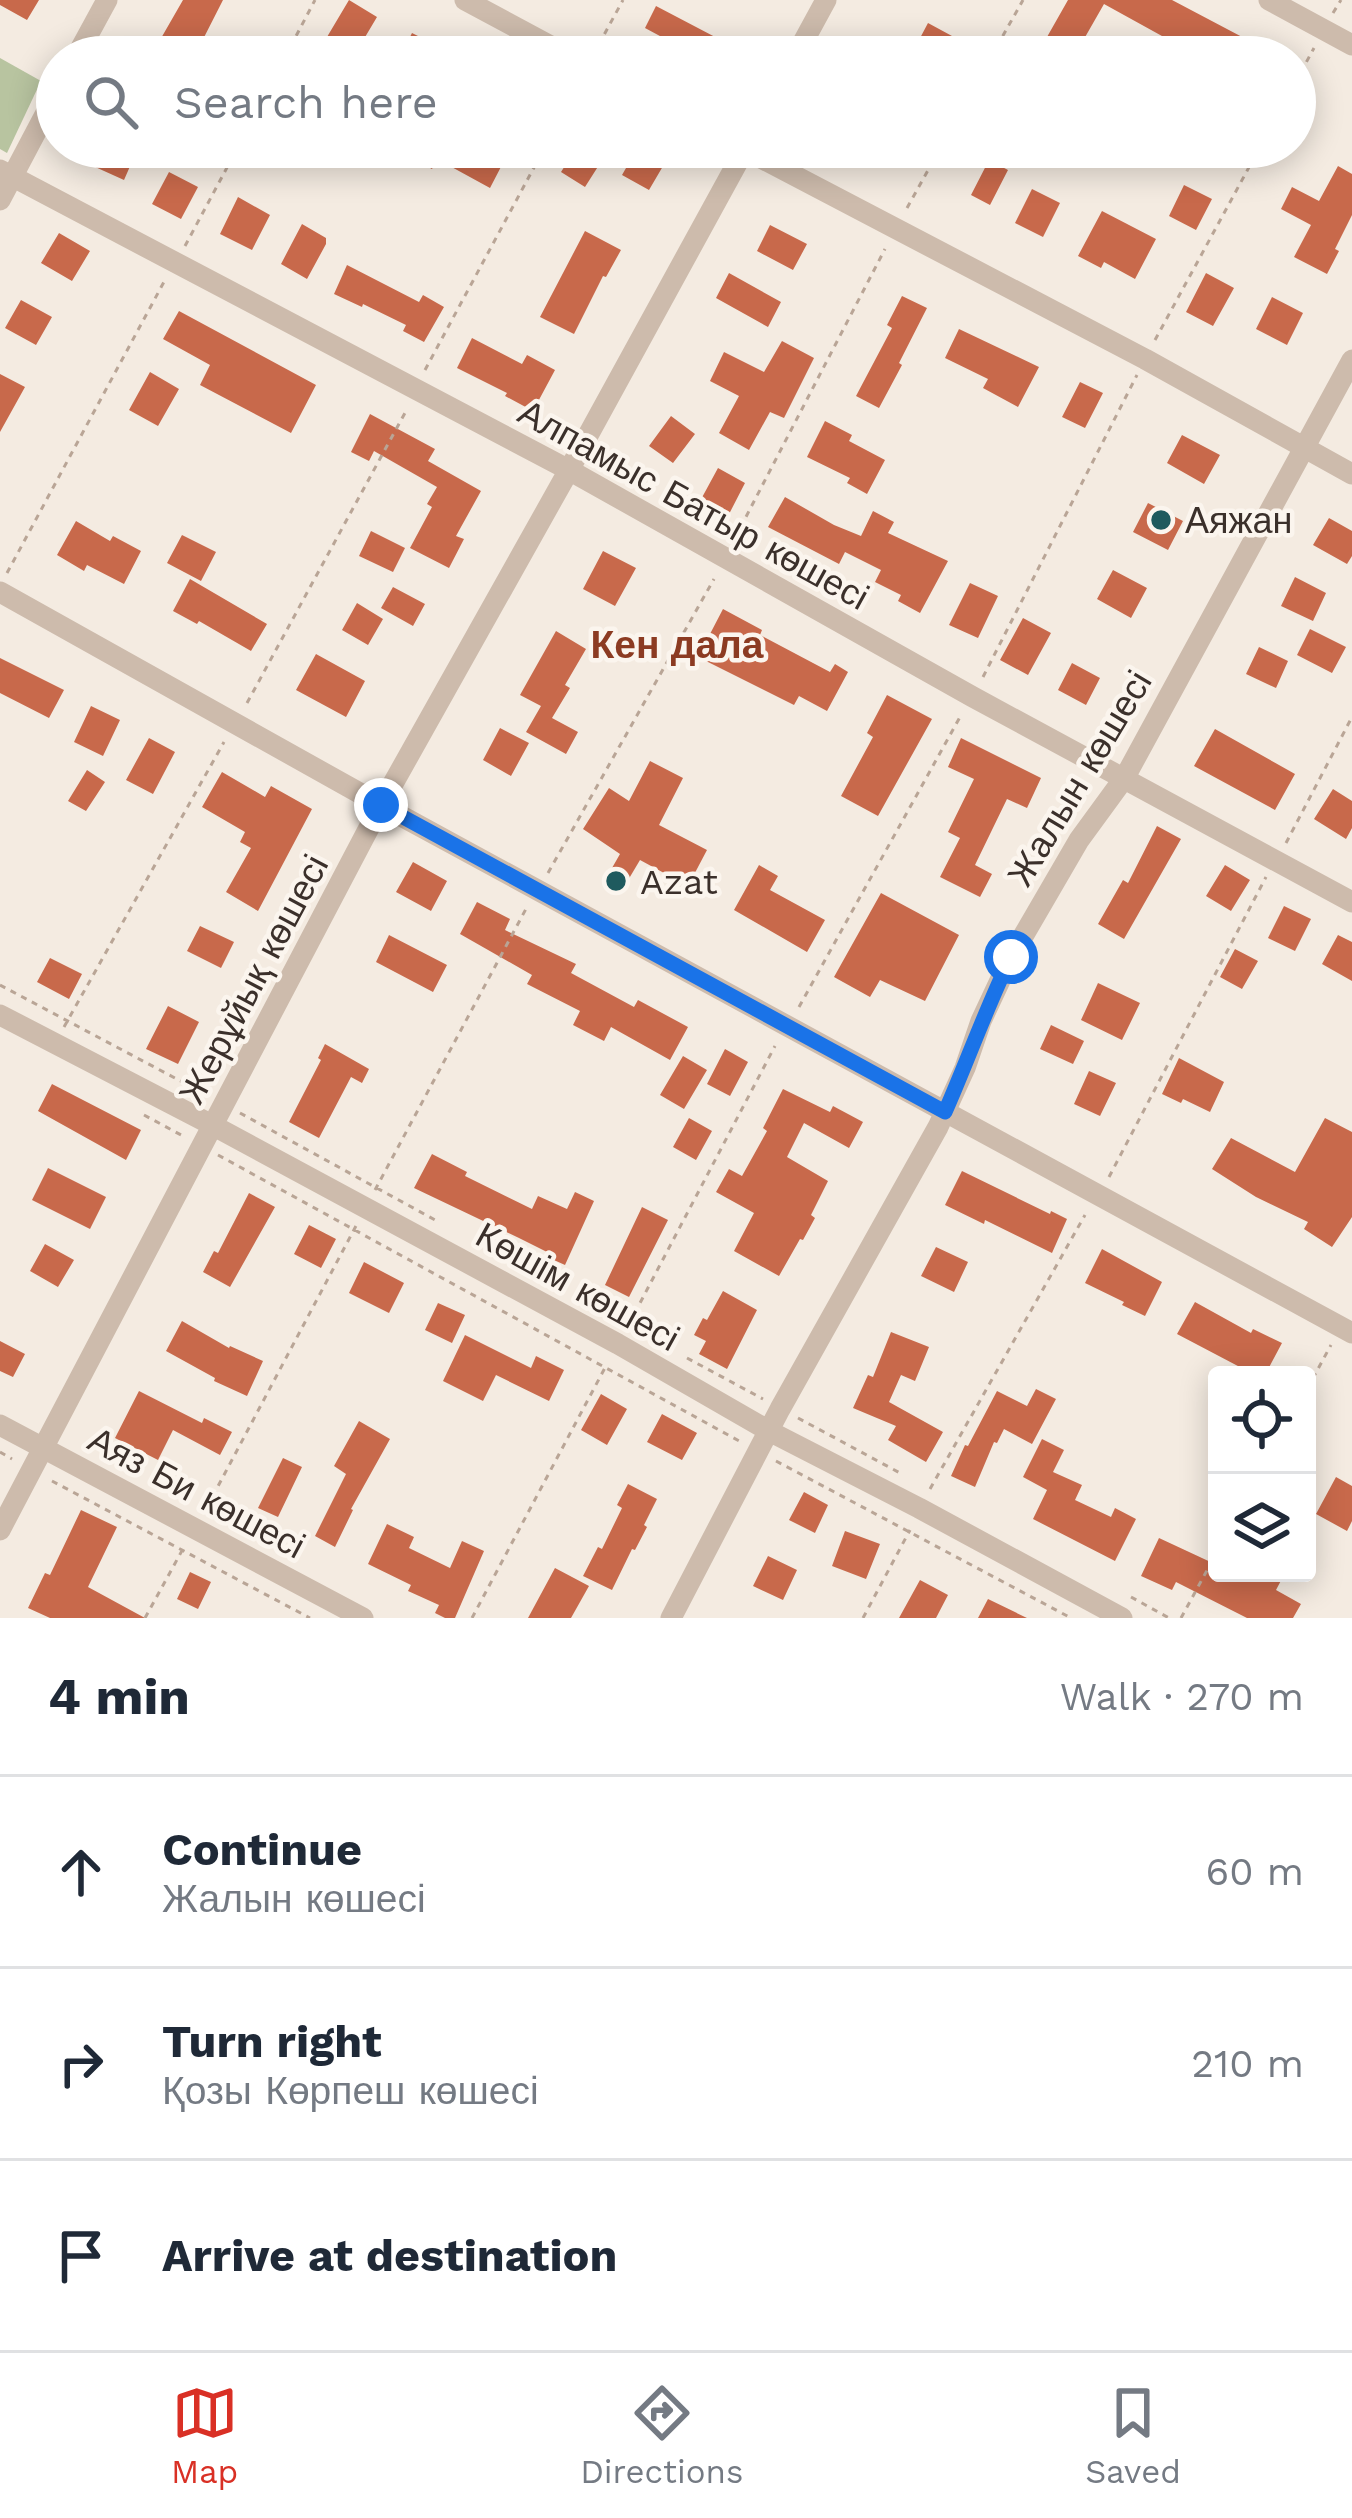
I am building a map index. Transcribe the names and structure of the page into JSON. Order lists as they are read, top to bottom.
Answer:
{
  "streets": {
    "street": [
      "Алпамыс Батыр көшесі",
      "Жалын көшесі",
      "Жерұйық көшесі",
      "Көшім көшесі",
      "Аяз Би көшесі"
    ]
  },
  "crossings": [
    ["Алпамыс Батыр көшесі", "Жалын көшесі"],
    ["Алпамыс Батыр көшесі", "Жерұйық көшесі"],
    ["Жалын көшесі", "Көшім көшесі"],
    ["Жерұйық көшесі", "Көшім көшесі"],
    ["Жерұйық көшесі", "Аяз Би көшесі"]
  ],
  "districts": ["Кен дала"],
  "places": ["Аяжан", "Azat"],
  "page": {
    "search": "Search here",
    "heading": ["4 min", "Walk · 270 m"],
    "list": [
      ["Continue", "Жалын көшесі", "60 m"],
      ["Turn right", "Қозы Көрпеш көшесі", "210 m"],
      "Arrive at destination"
    ],
    "nav": ["Map", "Directions", "Saved"]
  }
}
